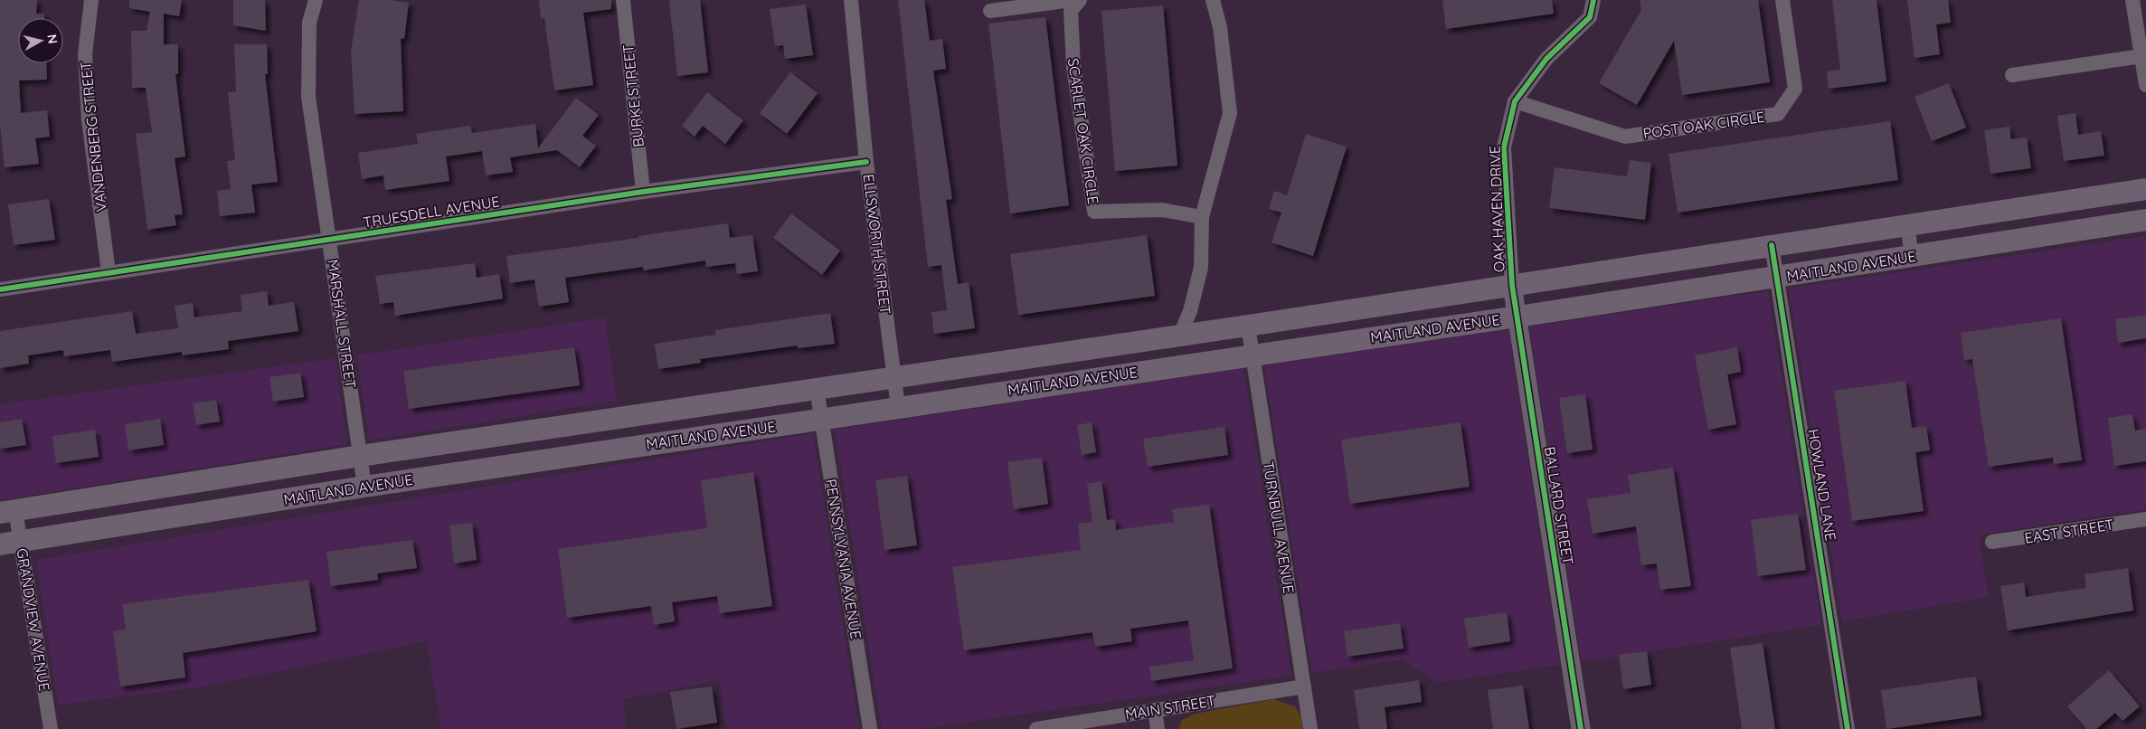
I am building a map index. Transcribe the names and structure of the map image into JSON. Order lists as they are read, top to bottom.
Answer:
{
  "streets": {
    "main road": ["MAITLAND AVENUE"],
    "street": [
      "BURKE STREET",
      "POST OAK CIRCLE",
      "SCARLET OAK CIRCLE",
      "VANDENBERG STREET",
      "OAK HAVEN DRIVE",
      "TRUESDELL AVENUE",
      "ELLSWORTH STREET",
      "MARSHALL STREET",
      "HOWLAND LANE",
      "BALLARD STREET",
      "TURNBULL AVENUE",
      "EAST STREET",
      "PENNSYLVANIA AVENUE",
      "GRANDVIEW AVENUE",
      "MAIN STREET"
    ]
  },
  "crossings": [
    ["BURKE STREET", "TRUESDELL AVENUE"],
    ["POST OAK CIRCLE", "OAK HAVEN DRIVE"],
    ["VANDENBERG STREET", "TRUESDELL AVENUE"],
    ["OAK HAVEN DRIVE", "MAITLAND AVENUE"],
    ["OAK HAVEN DRIVE", "BALLARD STREET"],
    ["TRUESDELL AVENUE", "ELLSWORTH STREET"],
    ["TRUESDELL AVENUE", "MARSHALL STREET"],
    ["ELLSWORTH STREET", "MAITLAND AVENUE"],
    ["MAITLAND AVENUE", "MARSHALL STREET"],
    ["MAITLAND AVENUE", "HOWLAND LANE"],
    ["MAITLAND AVENUE", "BALLARD STREET"],
    ["MAITLAND AVENUE", "TURNBULL AVENUE"],
    ["MAITLAND AVENUE", "PENNSYLVANIA AVENUE"],
    ["MAITLAND AVENUE", "GRANDVIEW AVENUE"],
    ["TURNBULL AVENUE", "MAIN STREET"]
  ],
  "north": "right"
}
